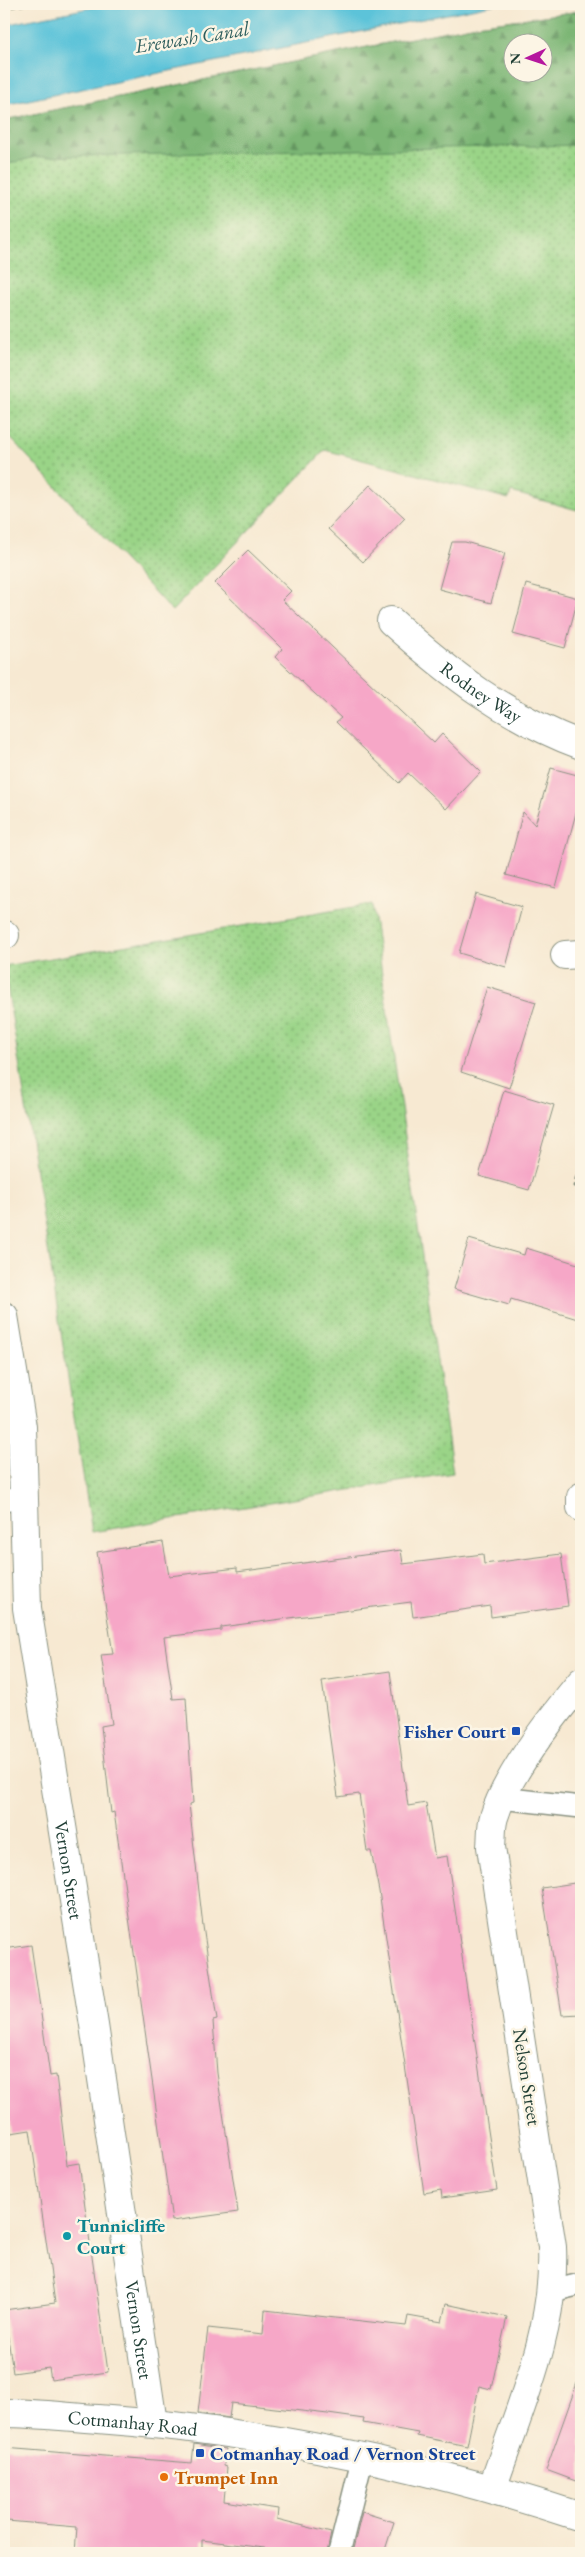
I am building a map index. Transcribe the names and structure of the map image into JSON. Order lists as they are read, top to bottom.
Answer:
{
  "streets": {
    "street": [
      "Rodney Way",
      "Vernon Street",
      "Nelson Street",
      "Cotmanhay Road"
    ]
  },
  "crossings": [
    ["Vernon Street", "Cotmanhay Road"],
    ["Nelson Street", "Cotmanhay Road"]
  ],
  "water": ["Erewash Canal"],
  "places": {
    "transit": ["Fisher Court", "Cotmanhay Road / Vernon Street"],
    "other": ["Tunnicliffe Court", "Trumpet Inn"]
  },
  "north": "left"
}
